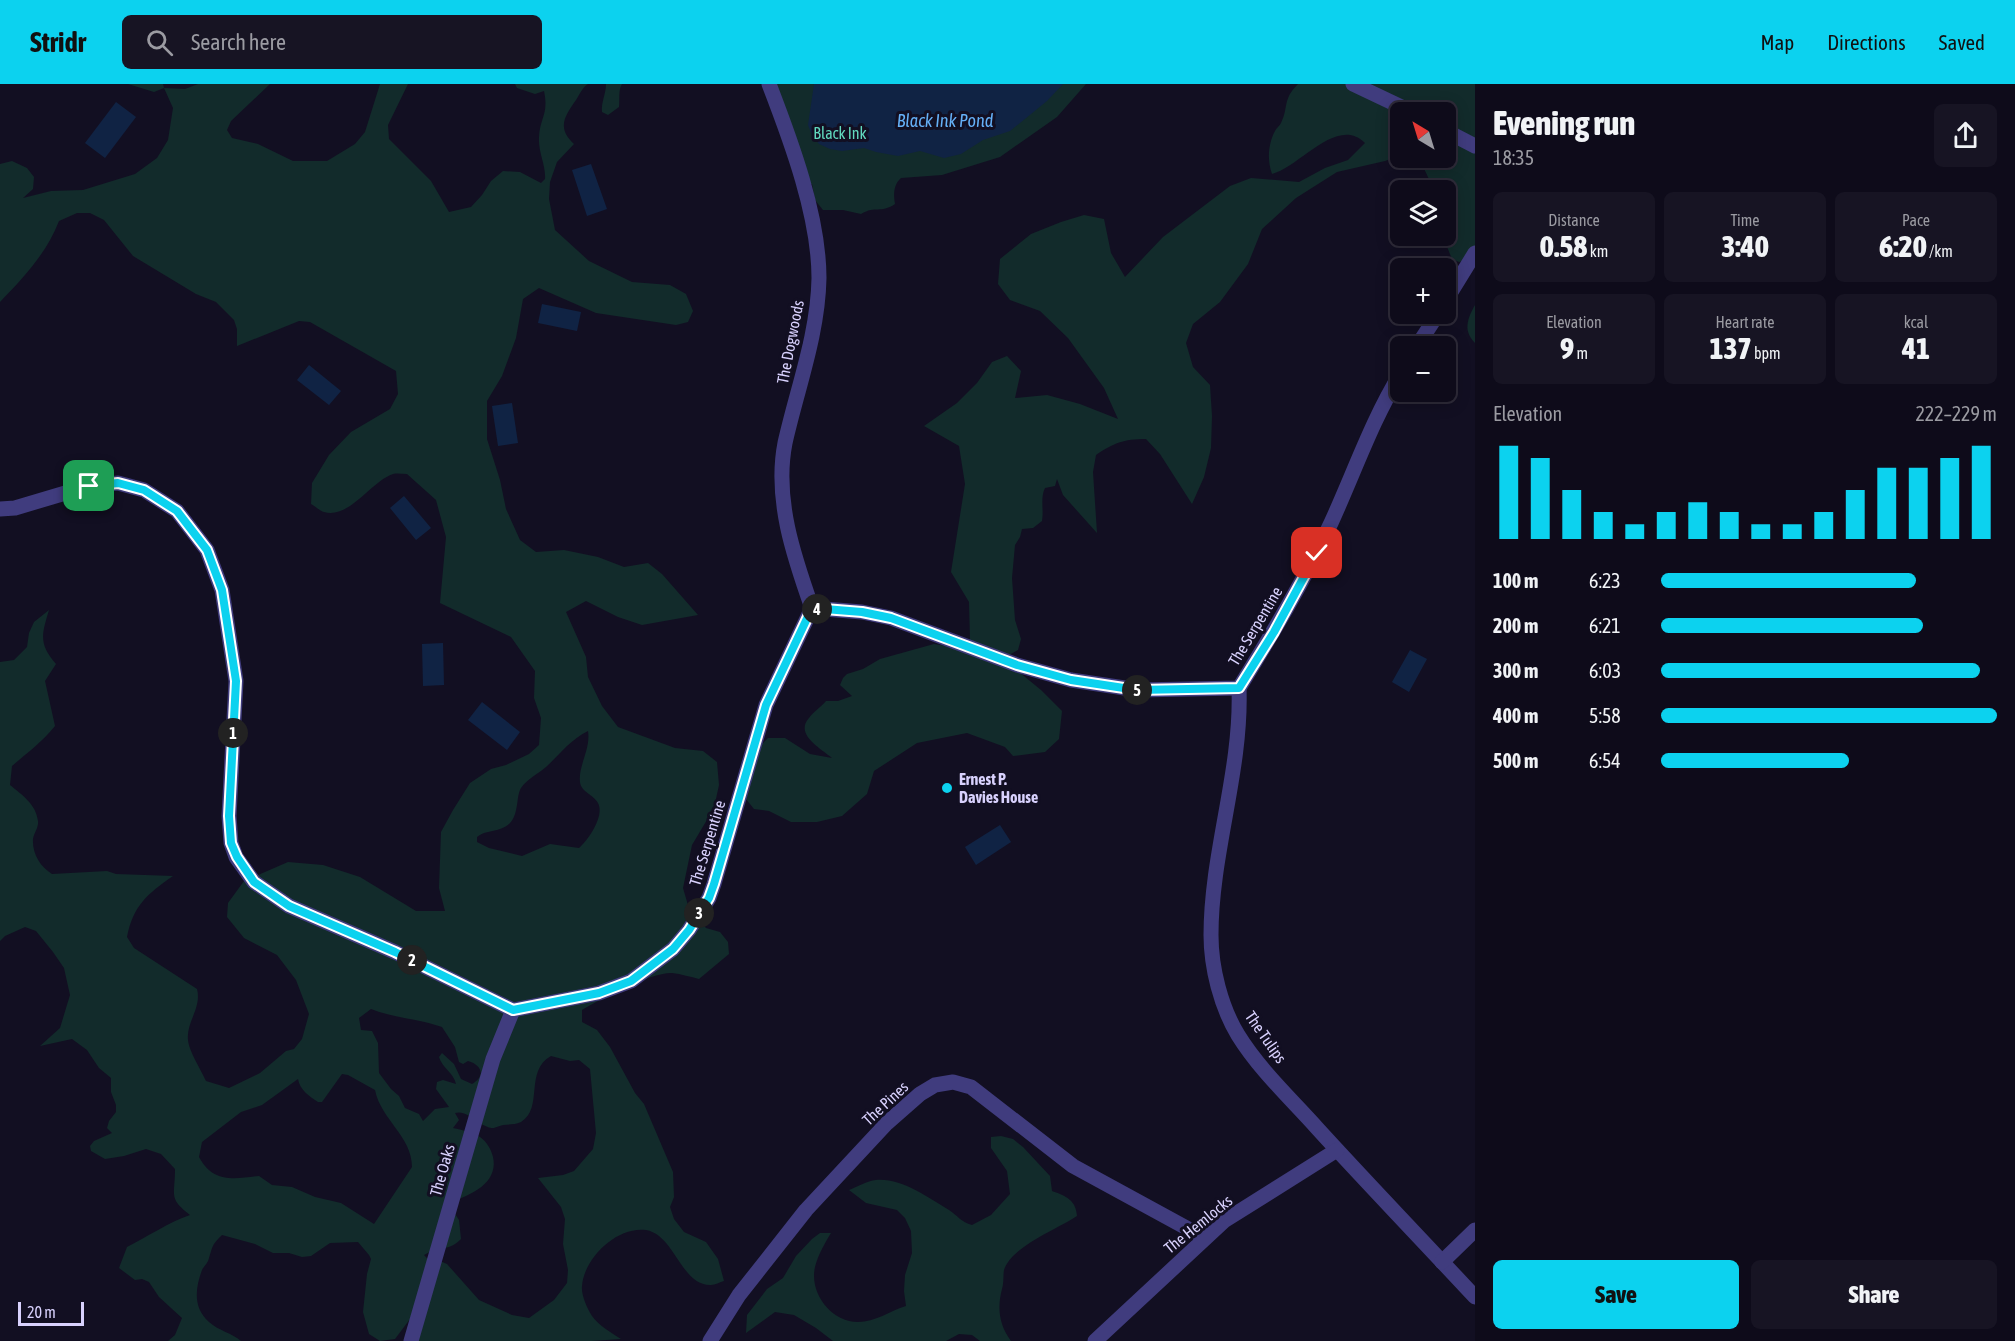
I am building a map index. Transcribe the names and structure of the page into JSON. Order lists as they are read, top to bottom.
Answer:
{
  "streets": {
    "street": [
      "The Dogwoods",
      "The Serpentine",
      "The Tulips",
      "The Pines",
      "The Oaks",
      "The Hemlocks"
    ]
  },
  "crossings": [
    ["The Dogwoods", "The Serpentine"],
    ["The Serpentine", "The Tulips"],
    ["The Serpentine", "The Oaks"],
    ["The Tulips", "The Hemlocks"],
    ["The Pines", "The Hemlocks"]
  ],
  "water": ["Black Ink Pond"],
  "parks": ["Black Ink"],
  "places": ["Ernest P. Davies House"],
  "scale_bar": "20 m",
  "north": "top left",
  "page": {
    "header": "Stridr",
    "search": "Search here",
    "nav": ["Map", "Directions", "Saved"],
    "heading": ["Evening run", "18:35"],
    "map_buttons": ["+", "−"],
    "stats": [
      ["Distance", "0.58 km"],
      ["Time", "3:40"],
      ["Pace", "6:20 /km"],
      ["Elevation", "9 m"],
      ["Heart rate", "137 bpm"],
      ["kcal", "41"]
    ],
    "chart": ["Elevation", "222–229 m"],
    "list": [
      {
        "name": "100 m",
        "note": "6:23"
      },
      {
        "name": "200 m",
        "note": "6:21"
      },
      {
        "name": "300 m",
        "note": "6:03"
      },
      {
        "name": "400 m",
        "note": "5:58"
      },
      {
        "name": "500 m",
        "note": "6:54"
      }
    ],
    "pins": [
      "4",
      "5",
      "1",
      "3",
      "2"
    ],
    "buttons": ["Save", "Share"],
    "scale": "20 m"
  }
}
